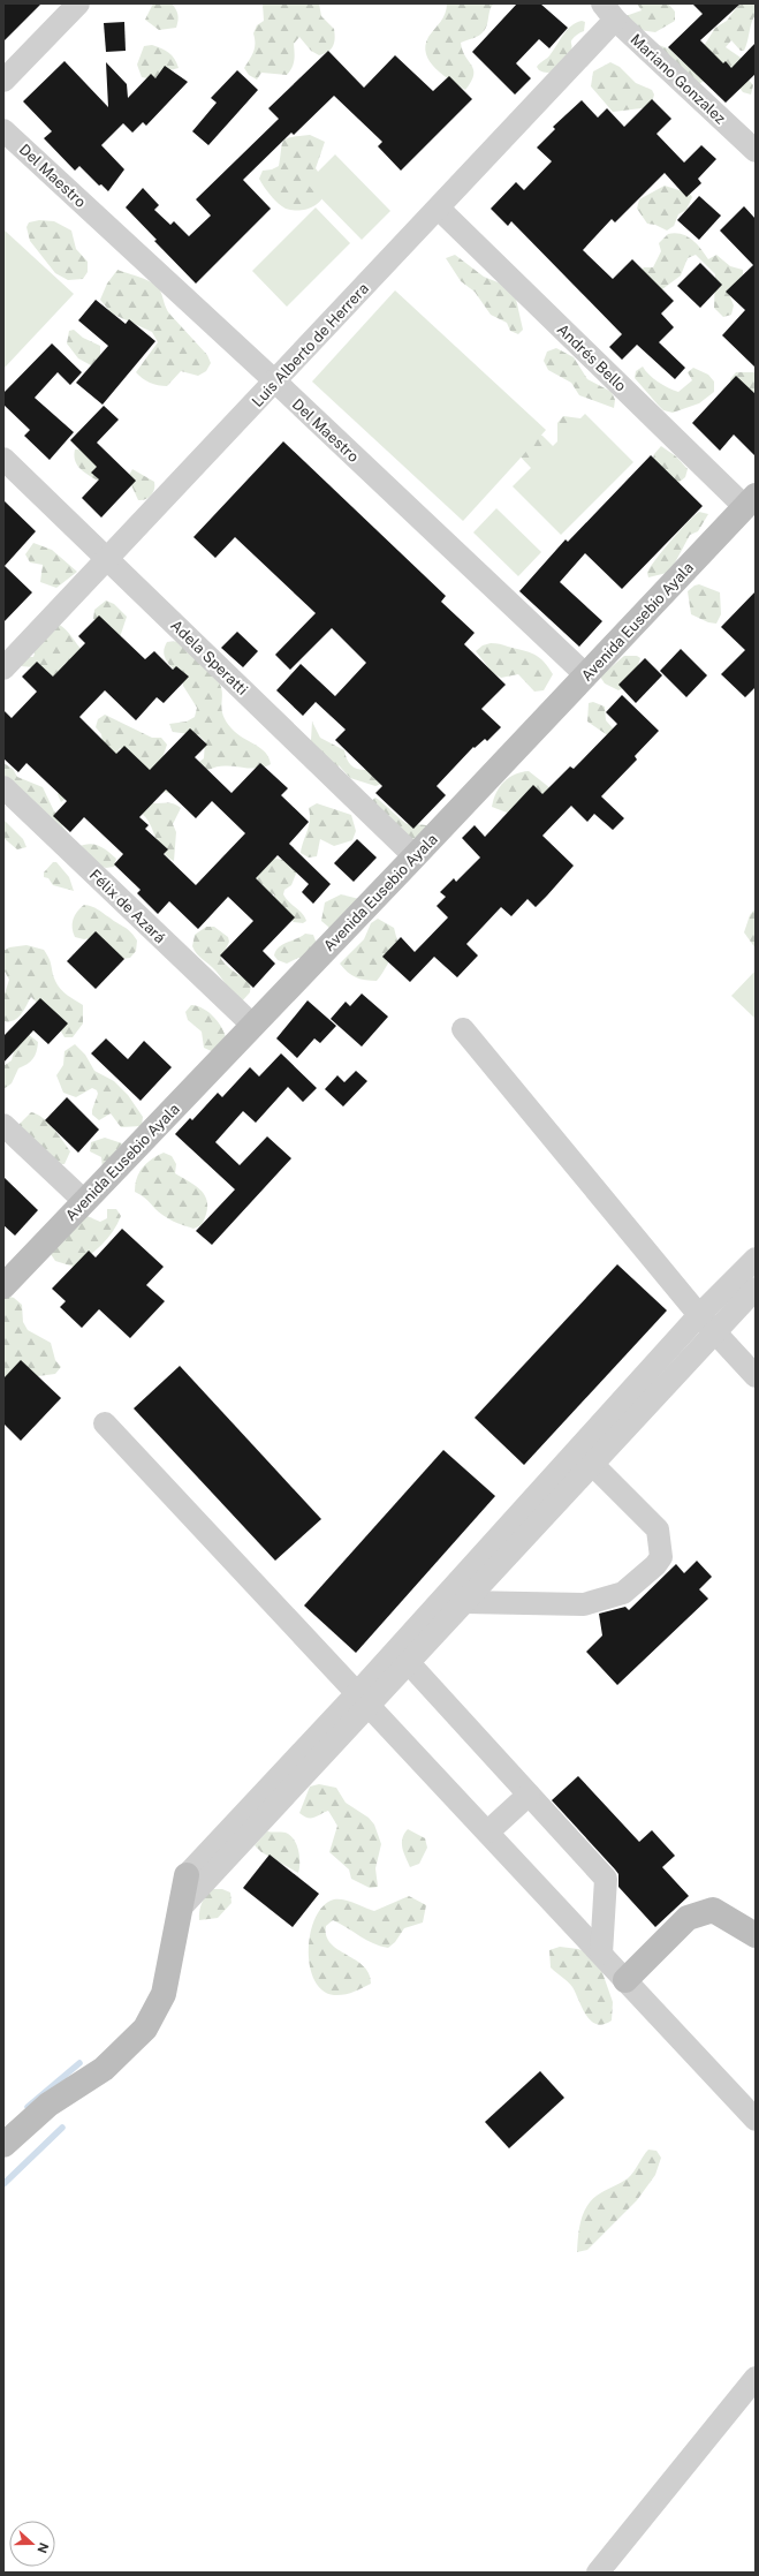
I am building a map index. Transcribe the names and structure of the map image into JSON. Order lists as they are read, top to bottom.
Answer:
{
  "streets": {
    "street": [
      "Mariano Gonzalez",
      "Del Maestro",
      "Luis Alberto de Herrera",
      "Andrés Bello",
      "Avenida Eusebio Ayala",
      "Adela Speratti",
      "Félix de Azará"
    ]
  },
  "crossings": [
    ["Mariano Gonzalez", "Luis Alberto de Herrera"],
    ["Del Maestro", "Luis Alberto de Herrera"],
    ["Del Maestro", "Avenida Eusebio Ayala"],
    ["Luis Alberto de Herrera", "Andrés Bello"],
    ["Luis Alberto de Herrera", "Adela Speratti"],
    ["Andrés Bello", "Avenida Eusebio Ayala"],
    ["Avenida Eusebio Ayala", "Adela Speratti"],
    ["Avenida Eusebio Ayala", "Félix de Azará"]
  ],
  "north": "right"
}
